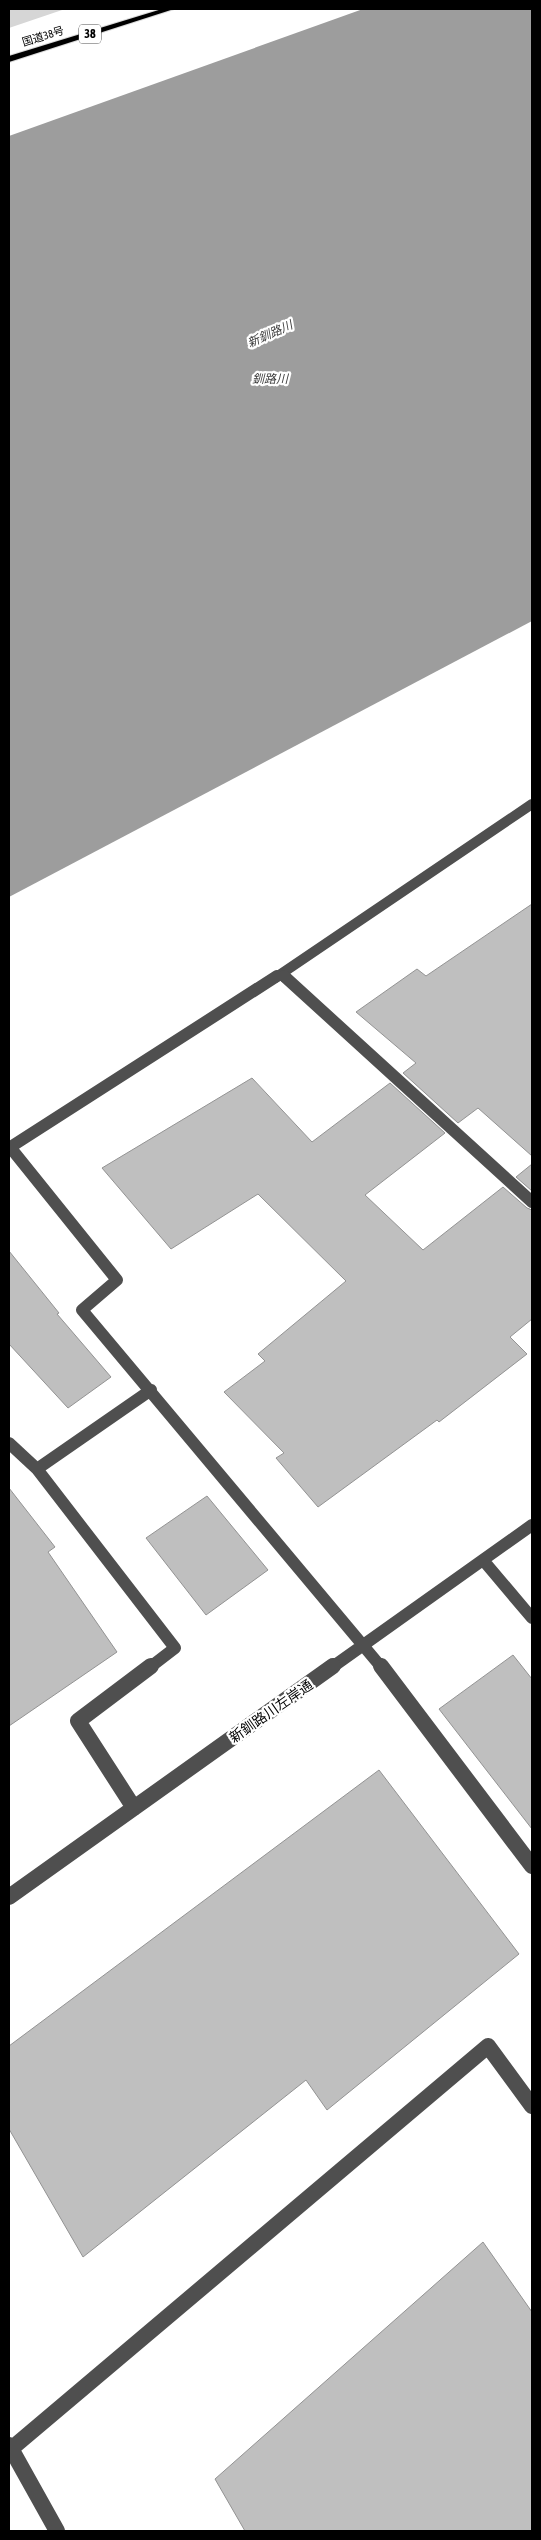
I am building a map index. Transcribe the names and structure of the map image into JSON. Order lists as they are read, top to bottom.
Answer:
{
  "streets": {
    "highway": ["38", "国道38号"],
    "street": ["新釧路川左岸通"]
  },
  "water": ["新釧路川", "釧路川"]
}
